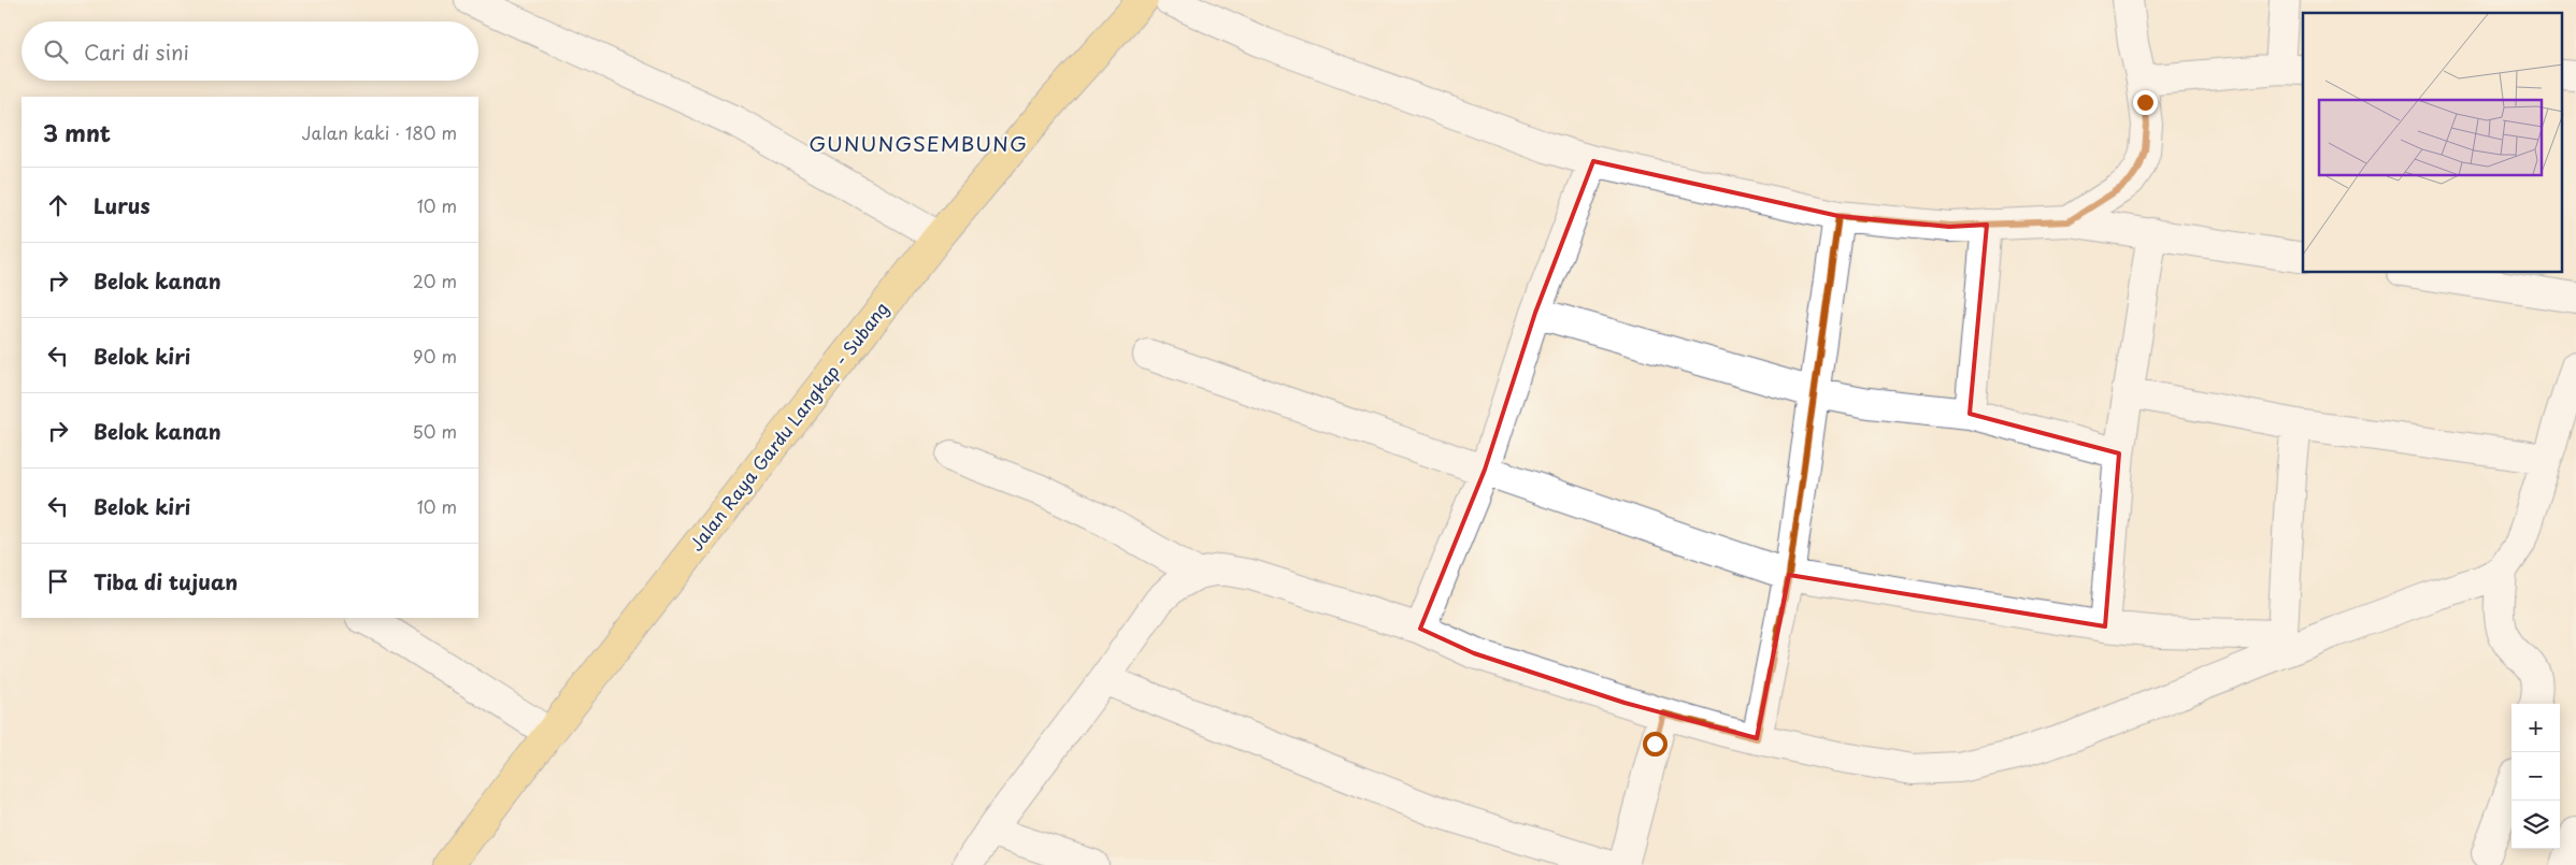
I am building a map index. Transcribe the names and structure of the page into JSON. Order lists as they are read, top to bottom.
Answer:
{
  "streets": {
    "main road": ["Jalan Raya Gardu Langkap - Subang"]
  },
  "districts": ["GUNUNGSEMBUNG"],
  "page": {
    "search": "Cari di sini",
    "heading": ["3 mnt", "Jalan kaki · 180 m"],
    "list": [
      ["Lurus", "10 m"],
      ["Belok kanan", "20 m"],
      ["Belok kiri", "90 m"],
      ["Belok kanan", "50 m"],
      ["Belok kiri", "10 m"],
      "Tiba di tujuan"
    ],
    "map_buttons": ["+", "−"]
  }
}
